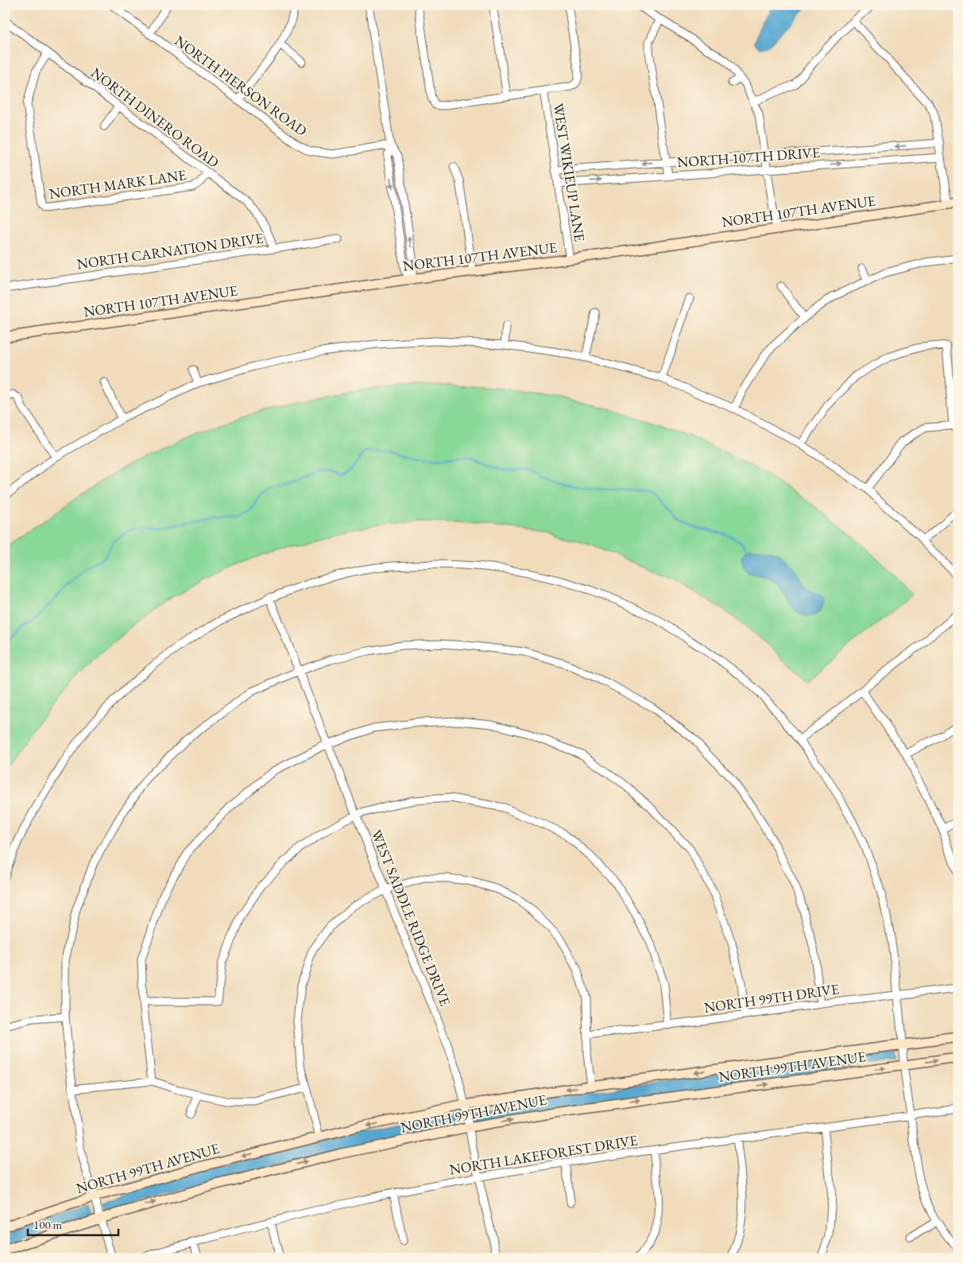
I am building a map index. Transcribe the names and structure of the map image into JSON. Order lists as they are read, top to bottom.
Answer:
{
  "streets": {
    "main road": ["NORTH 107TH AVENUE", "NORTH 99TH AVENUE"],
    "street": [
      "NORTH PIERSON ROAD",
      "NORTH DINERO ROAD",
      "NORTH 107TH DRIVE",
      "WEST WIKIEUP LANE",
      "NORTH MARK LANE",
      "NORTH CARNATION DRIVE",
      "WEST SADDLE RIDGE DRIVE",
      "NORTH 99TH DRIVE",
      "NORTH LAKEFOREST DRIVE"
    ]
  },
  "crossings": [
    ["NORTH DINERO ROAD", "NORTH MARK LANE"],
    ["NORTH DINERO ROAD", "NORTH CARNATION DRIVE"],
    ["NORTH 107TH DRIVE", "WEST WIKIEUP LANE"],
    ["WEST WIKIEUP LANE", "NORTH 107TH AVENUE"],
    ["WEST SADDLE RIDGE DRIVE", "NORTH 99TH AVENUE"],
    ["WEST SADDLE RIDGE DRIVE", "NORTH LAKEFOREST DRIVE"]
  ],
  "scale_bar": "100 m"
}
